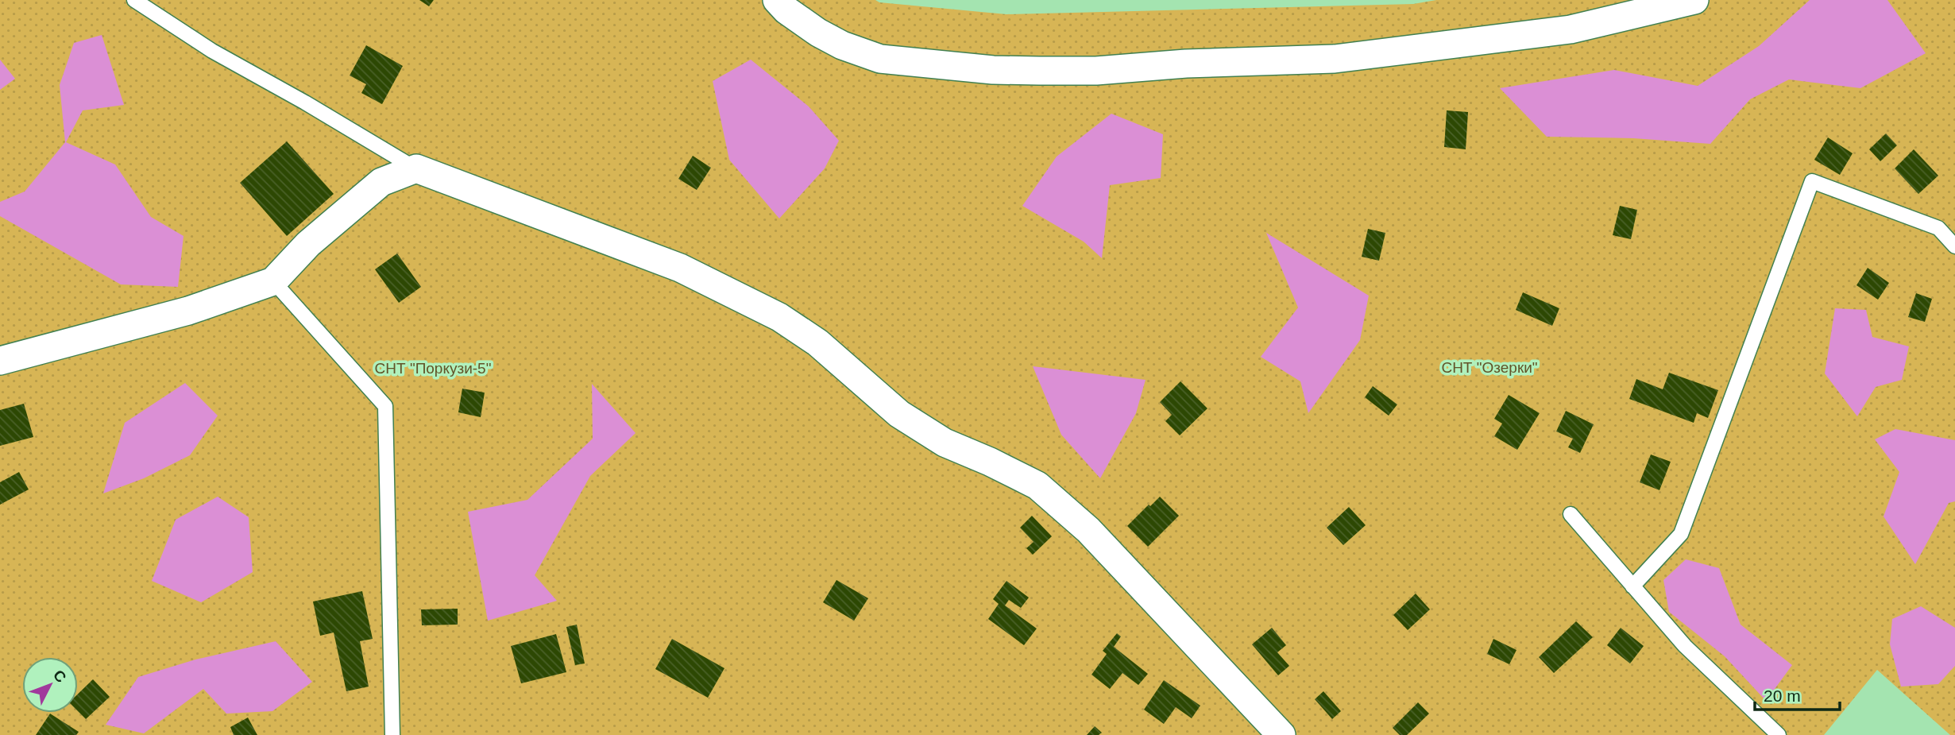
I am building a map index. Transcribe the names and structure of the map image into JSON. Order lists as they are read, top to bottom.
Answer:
{
  "parks": ["СНТ \"Озерки\"", "СНТ \"Поркузи-5\""],
  "scale_bar": "20 m",
  "north": "top right"
}
